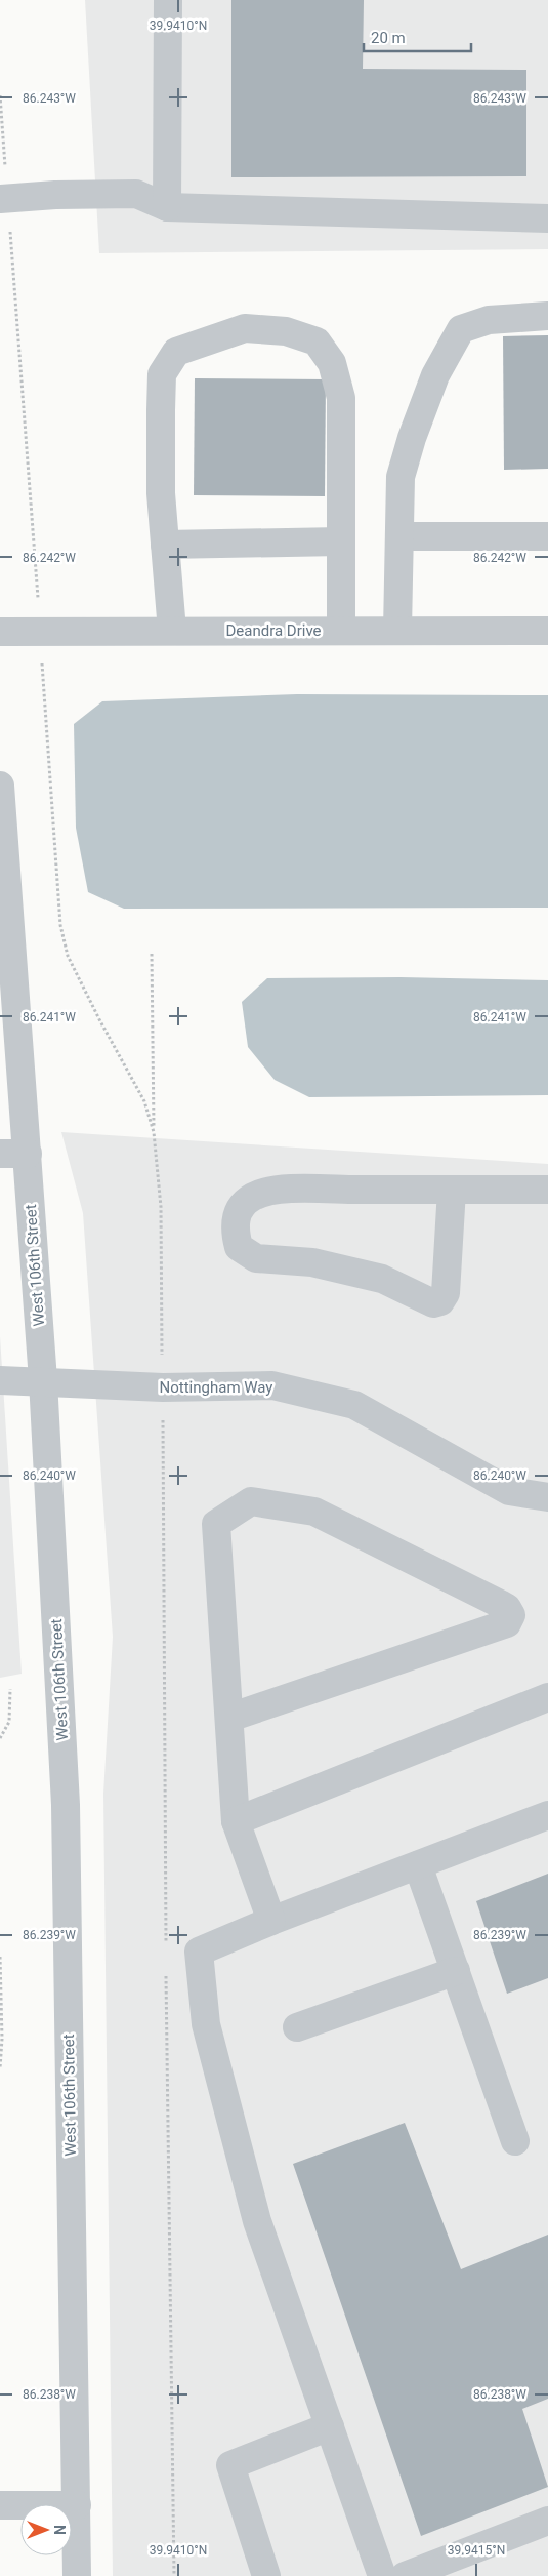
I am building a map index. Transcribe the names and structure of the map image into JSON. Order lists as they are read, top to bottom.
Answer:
{
  "streets": {
    "street": ["Deandra Drive", "West 106th Street", "Nottingham Way"]
  },
  "crossings": [
    ["West 106th Street", "Nottingham Way"]
  ],
  "scale_bar": "20 m",
  "north": "right",
  "coordinates": [
    "39.9410°N",
    "86.243°W",
    "86.242°W",
    "86.241°W",
    "86.240°W",
    "86.239°W",
    "86.238°W",
    "39.9415°N"
  ]
}
